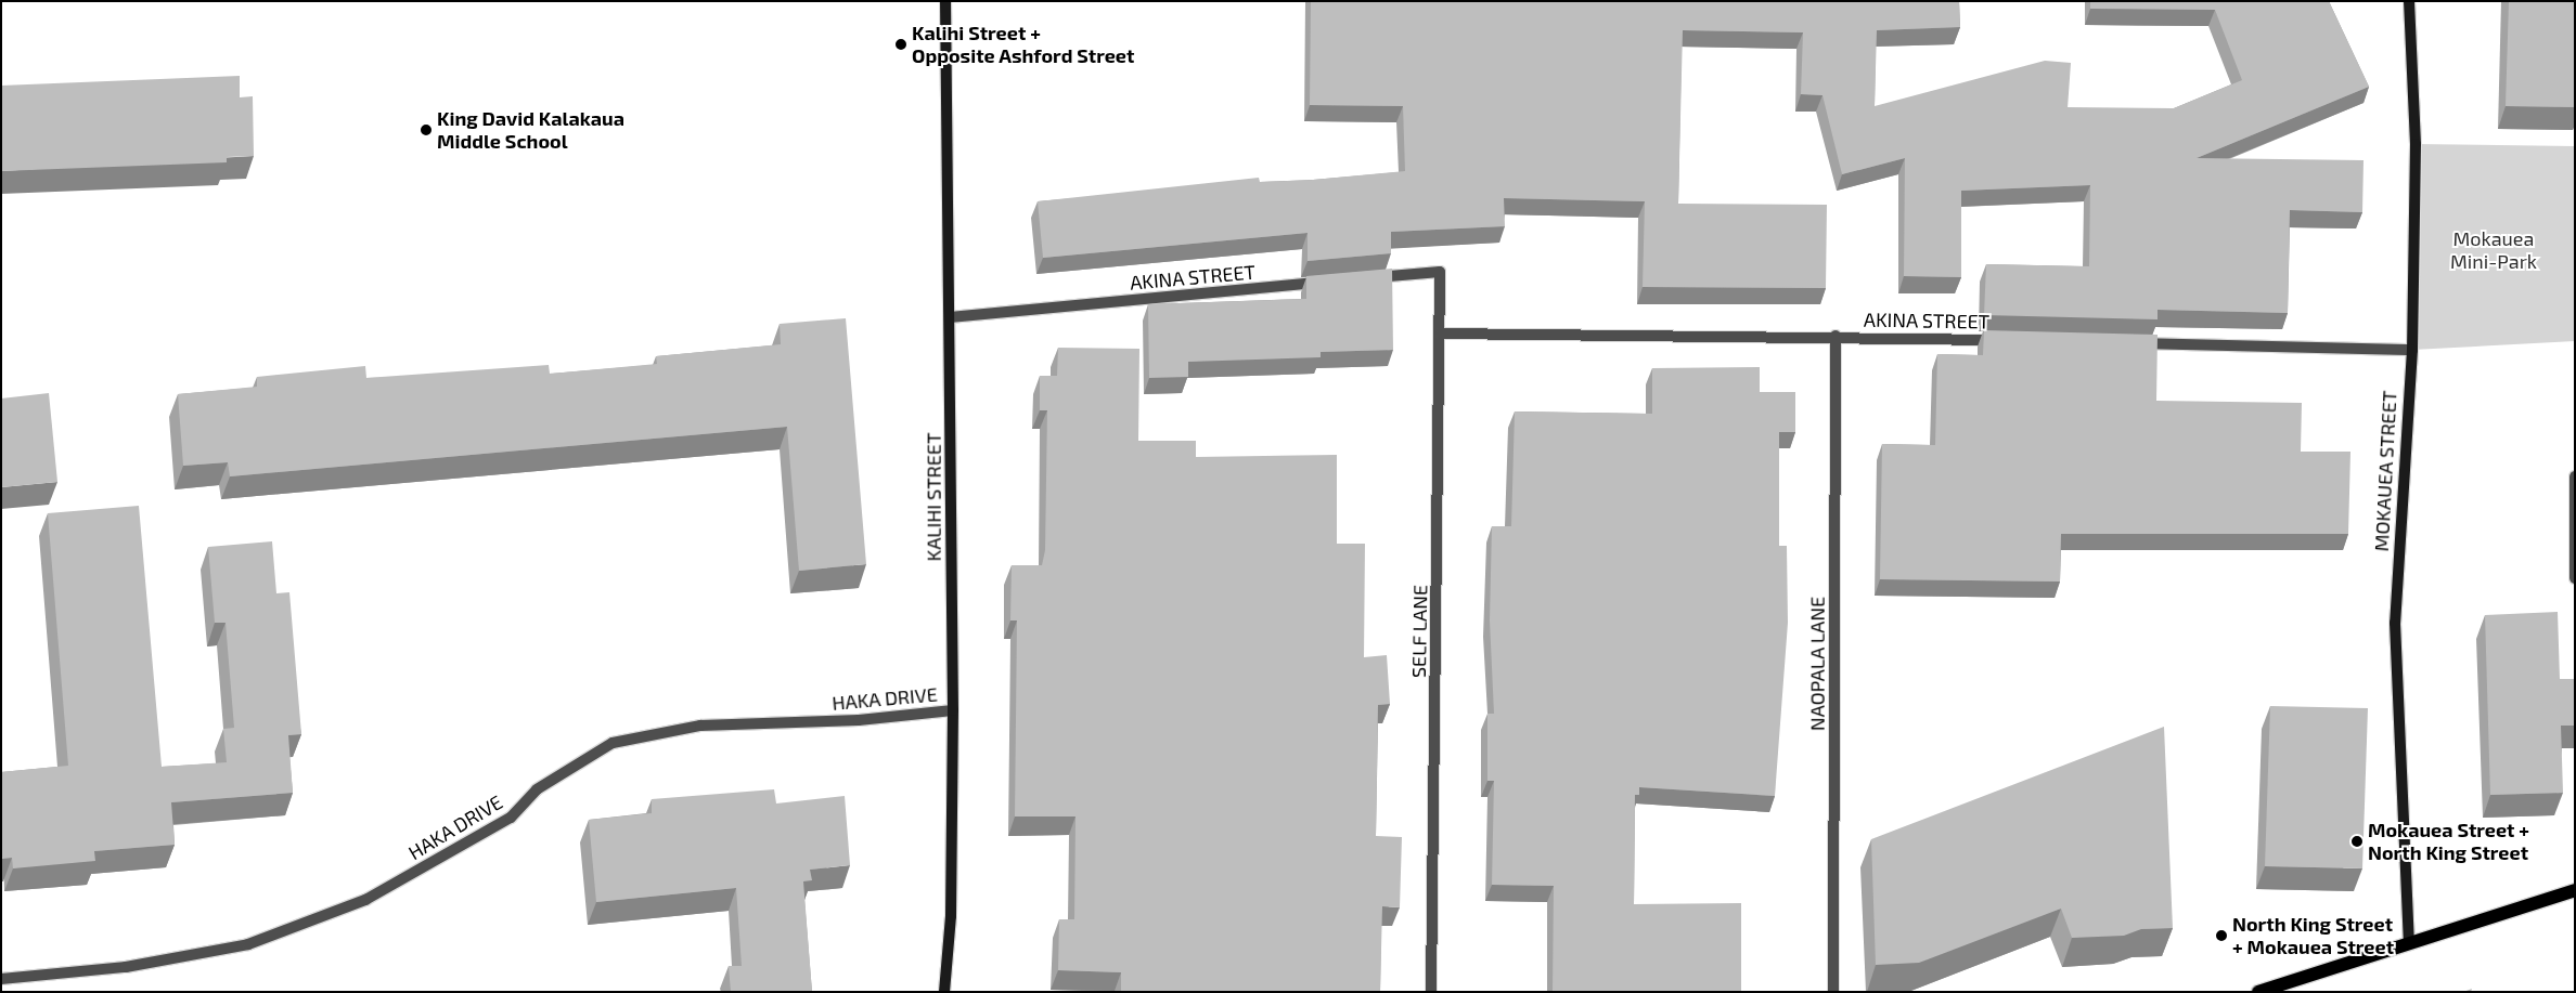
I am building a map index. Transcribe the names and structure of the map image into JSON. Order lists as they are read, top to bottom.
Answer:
{
  "streets": {
    "main road": ["MOKAUEA STREET", "KALIHI STREET"],
    "street": [
      "AKINA STREET",
      "SELF LANE",
      "NAOPALA LANE",
      "HAKA DRIVE"
    ]
  },
  "crossings": [
    ["AKINA STREET", "KALIHI STREET"],
    ["AKINA STREET", "SELF LANE"],
    ["AKINA STREET", "NAOPALA LANE"],
    ["KALIHI STREET", "HAKA DRIVE"]
  ],
  "parks": ["Mokauea Mini-Park"],
  "places": [
    "Kalihi Street + Opposite Ashford Street",
    "King David Kalakaua Middle School",
    "Mokauea Street + North King Street",
    "North King Street + Mokauea Street"
  ]
}
